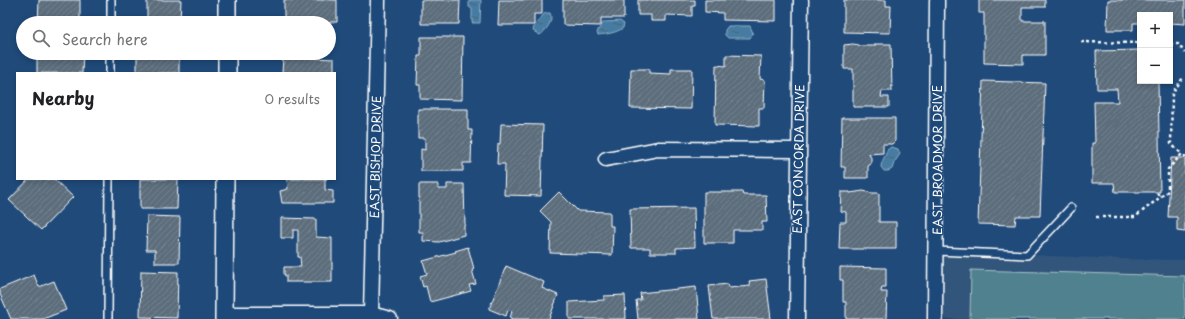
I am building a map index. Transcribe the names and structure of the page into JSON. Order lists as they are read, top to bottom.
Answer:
{
  "streets": {
    "street": ["EAST BISHOP DRIVE", "EAST CONCORDA DRIVE", "EAST BROADMOR DRIVE"]
  },
  "page": {
    "map_buttons": ["+", "−"],
    "search": "Search here",
    "heading": ["Nearby", "0 results"]
  }
}
